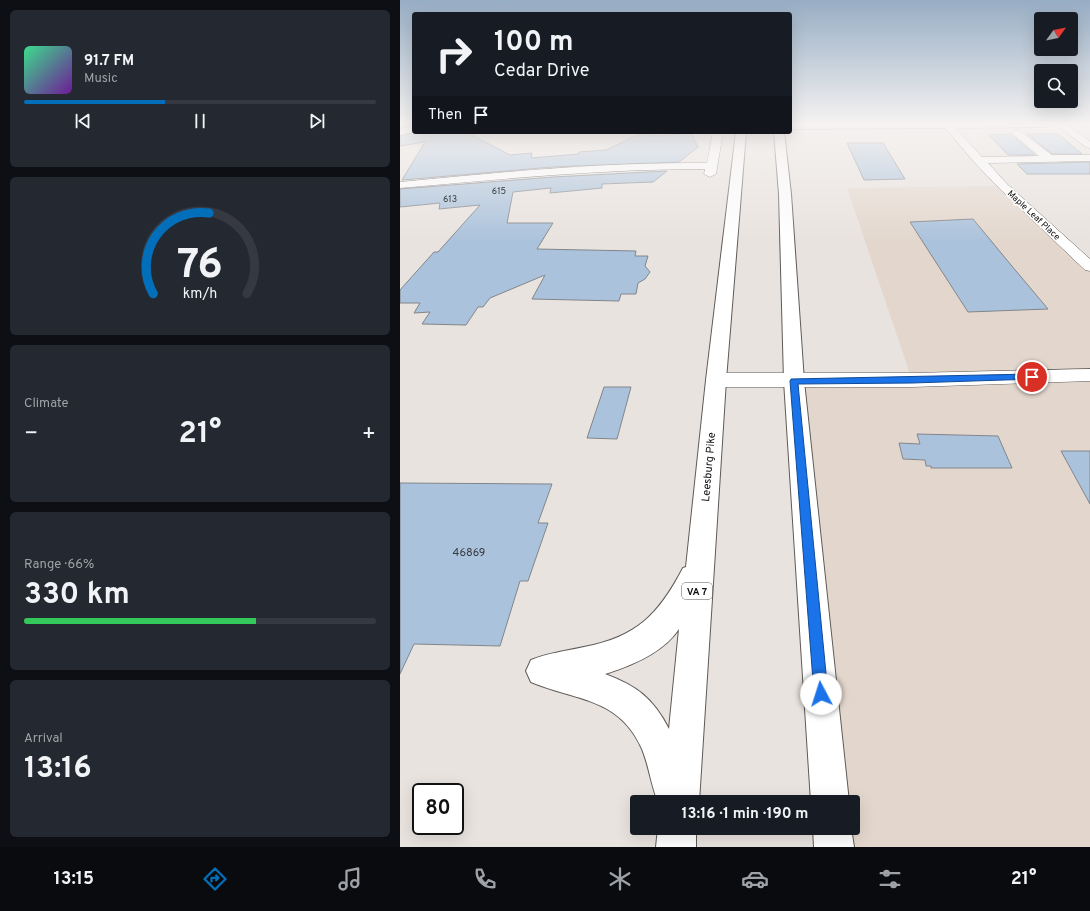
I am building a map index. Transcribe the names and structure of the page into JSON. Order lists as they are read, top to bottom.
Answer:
{
  "streets": {
    "main road": ["Leesburg Pike", "VA 7"],
    "street": ["Maple Leaf Place"]
  },
  "house_numbers": ["615", "613", "46869"],
  "north": "top right",
  "page": {
    "turn": ["100 m", "Cedar Drive"],
    "song": ["91.7 FM", "Music"],
    "then": "Then",
    "tile": [
      "Climate",
      ["Range · 66%", "330 km"],
      ["Arrival", "13:16"]
    ],
    "heat": ["−", "21°", "+"],
    "limit": "80",
    "trip": "13:16 · 1 min · 190 m",
    "tabs": ["13:15", "21°"],
    "gauge": ["76", "km/h"]
  }
}
